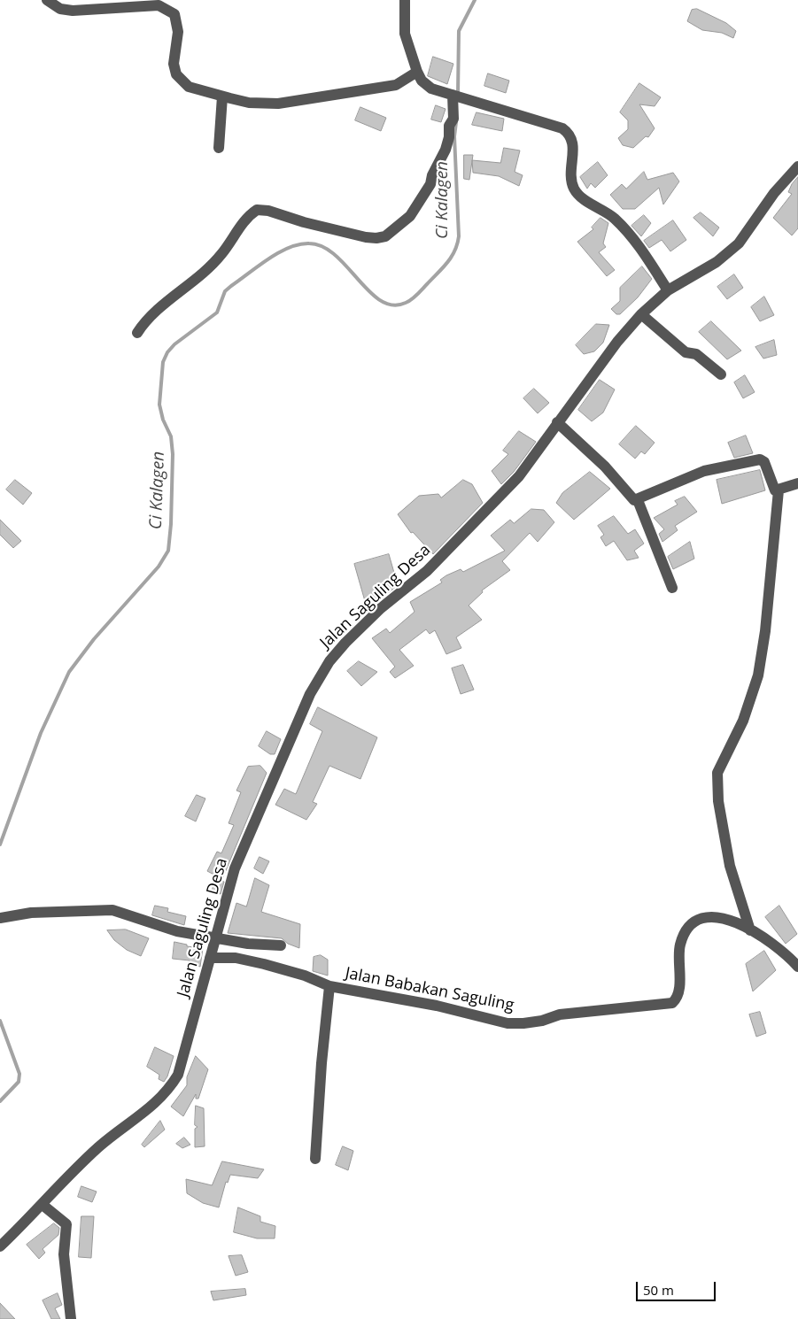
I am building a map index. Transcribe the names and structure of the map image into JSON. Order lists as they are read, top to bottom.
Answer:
{
  "streets": {
    "street": ["Jalan Saguling Desa", "Jalan Babakan Saguling"]
  },
  "crossings": [
    ["Jalan Saguling Desa", "Jalan Babakan Saguling"]
  ],
  "water": ["Ci Kalagen"],
  "scale_bar": "50 m"
}
